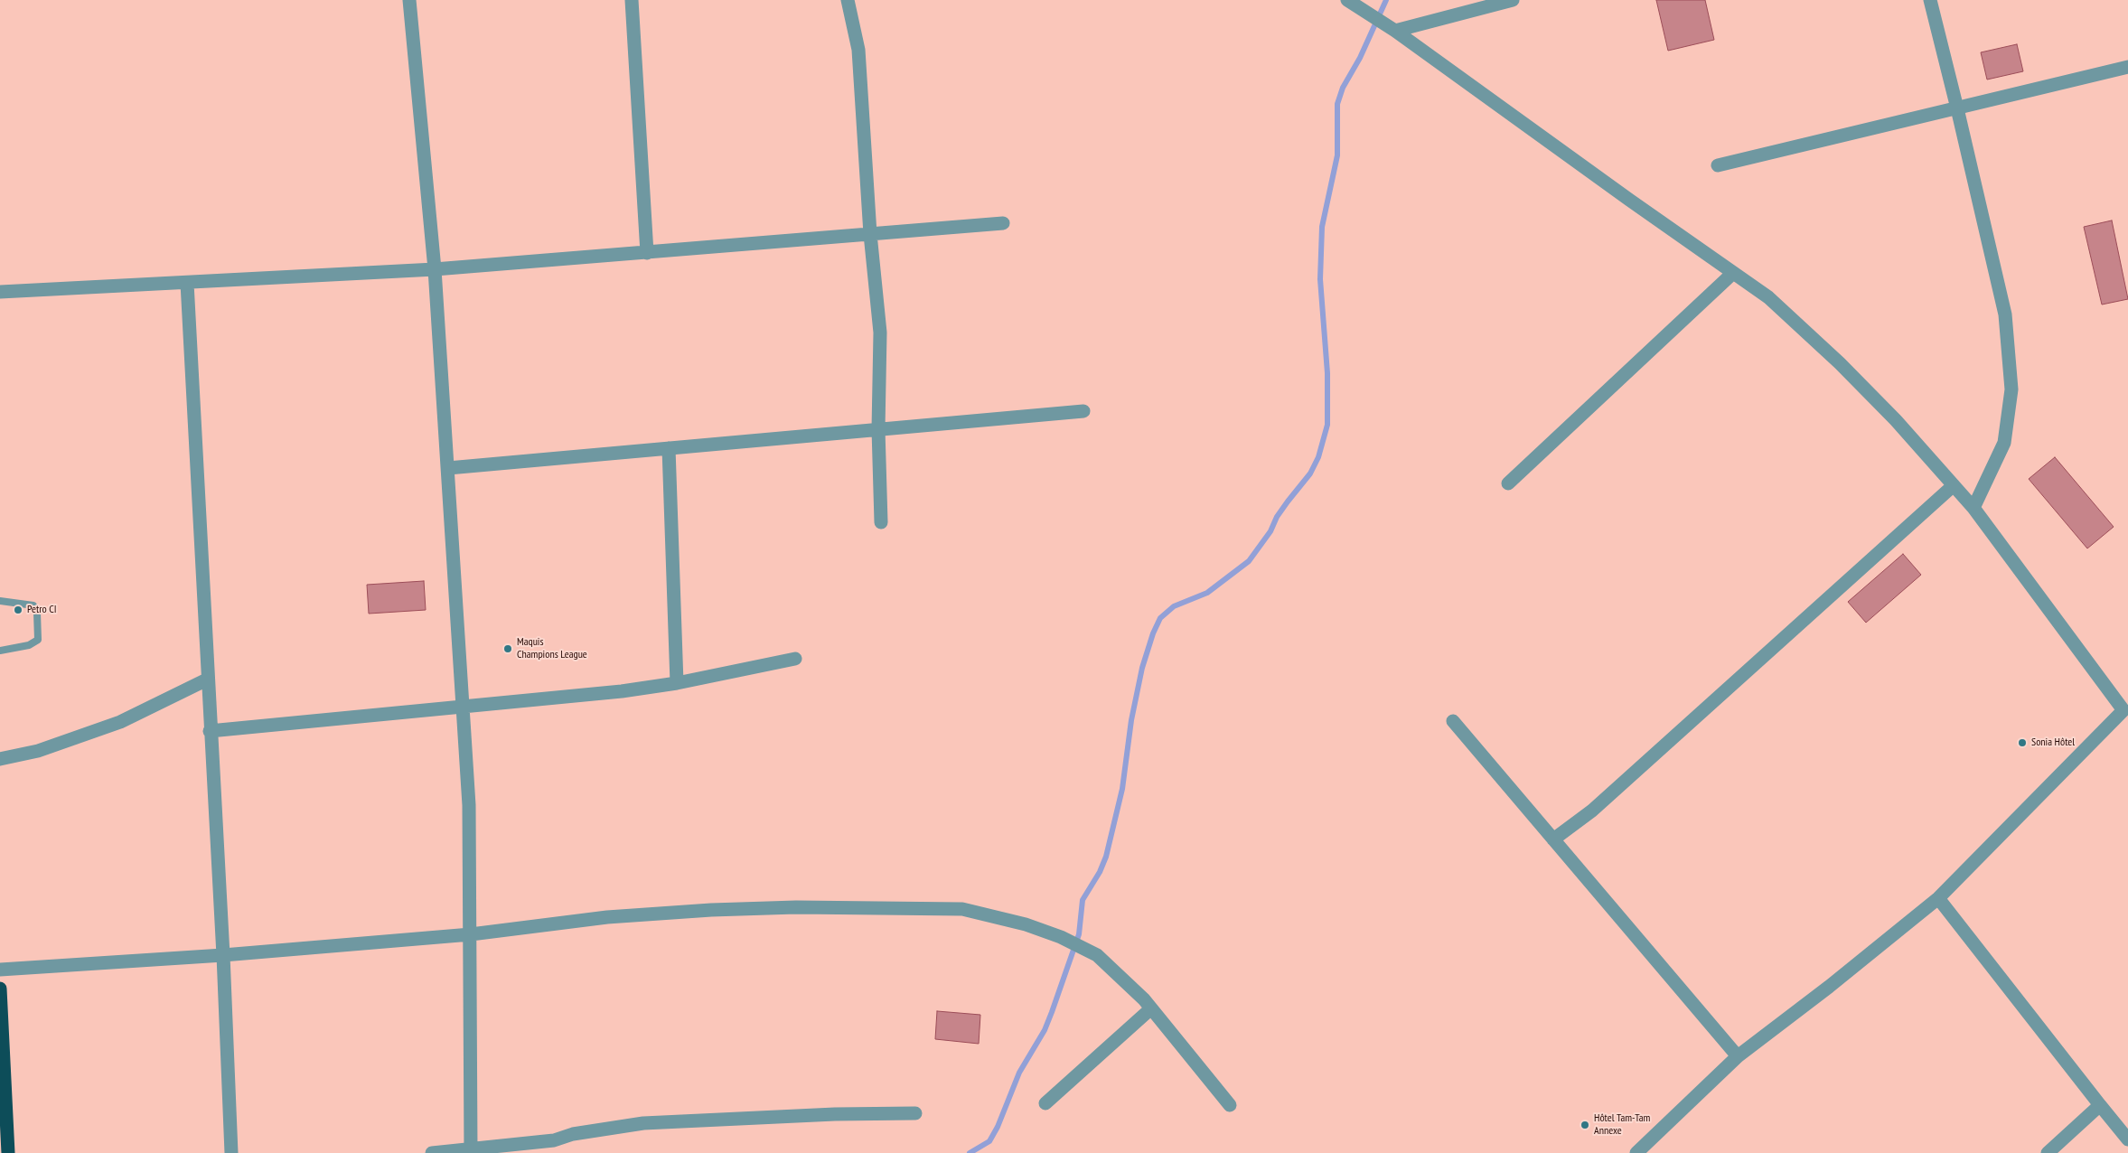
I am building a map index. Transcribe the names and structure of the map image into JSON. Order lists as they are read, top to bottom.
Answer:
{
  "places": [
    "Petro CI",
    "Maquis Champions League",
    "Sonia Hôtel",
    "Hôtel Tam-Tam Annexe"
  ]
}
